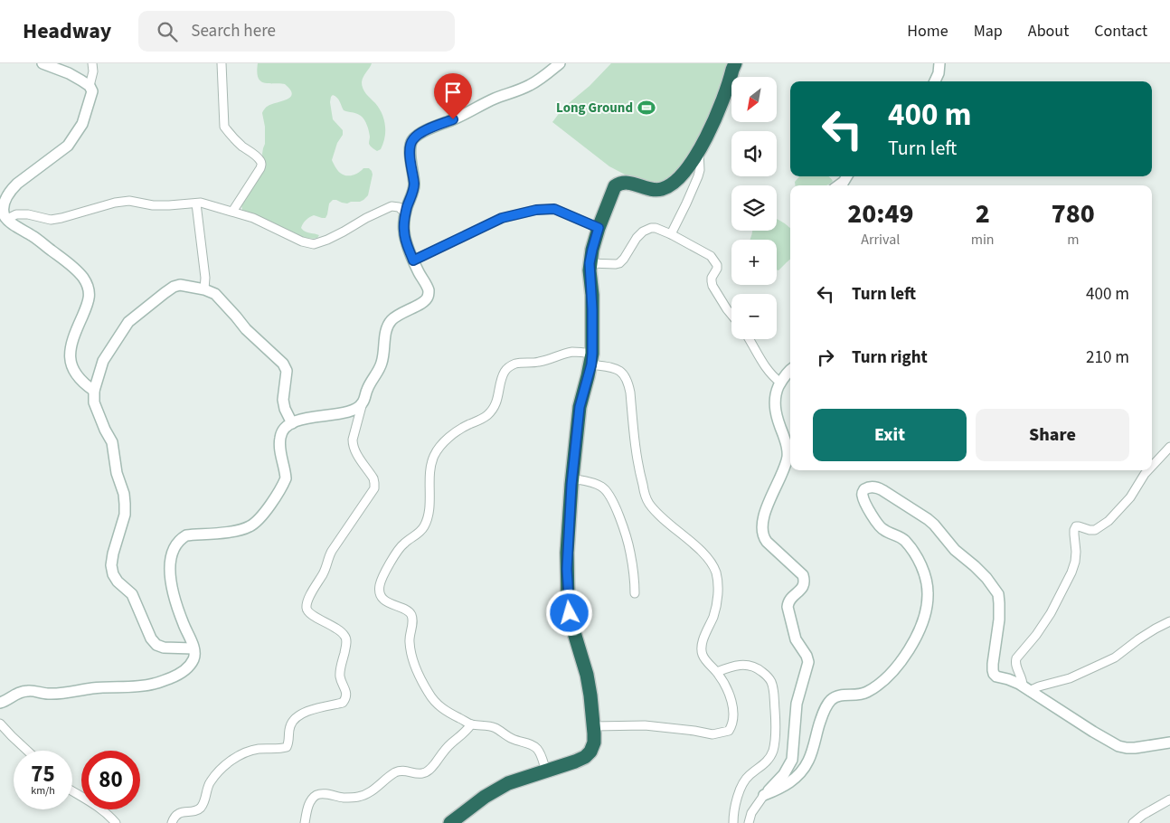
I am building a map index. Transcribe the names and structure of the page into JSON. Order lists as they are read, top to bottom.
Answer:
{
  "places": {
    "sports": ["Long Ground"]
  },
  "north": "bottom left",
  "page": {
    "header": "Headway",
    "search": "Search here",
    "nav": [
      "Home",
      "Map",
      "About",
      "Contact"
    ],
    "map_buttons": ["+", "−"],
    "turn": ["400 m", "Turn left"],
    "eta": [
      "20:49",
      "Arrival",
      "2",
      "min",
      "780",
      "m"
    ],
    "list": [
      {
        "name": "Turn left",
        "value": "400 m"
      },
      {
        "name": "Turn right",
        "value": "210 m"
      }
    ],
    "buttons": ["Exit", "Share"],
    "speed": "75 km/h",
    "limit": "80"
  }
}
